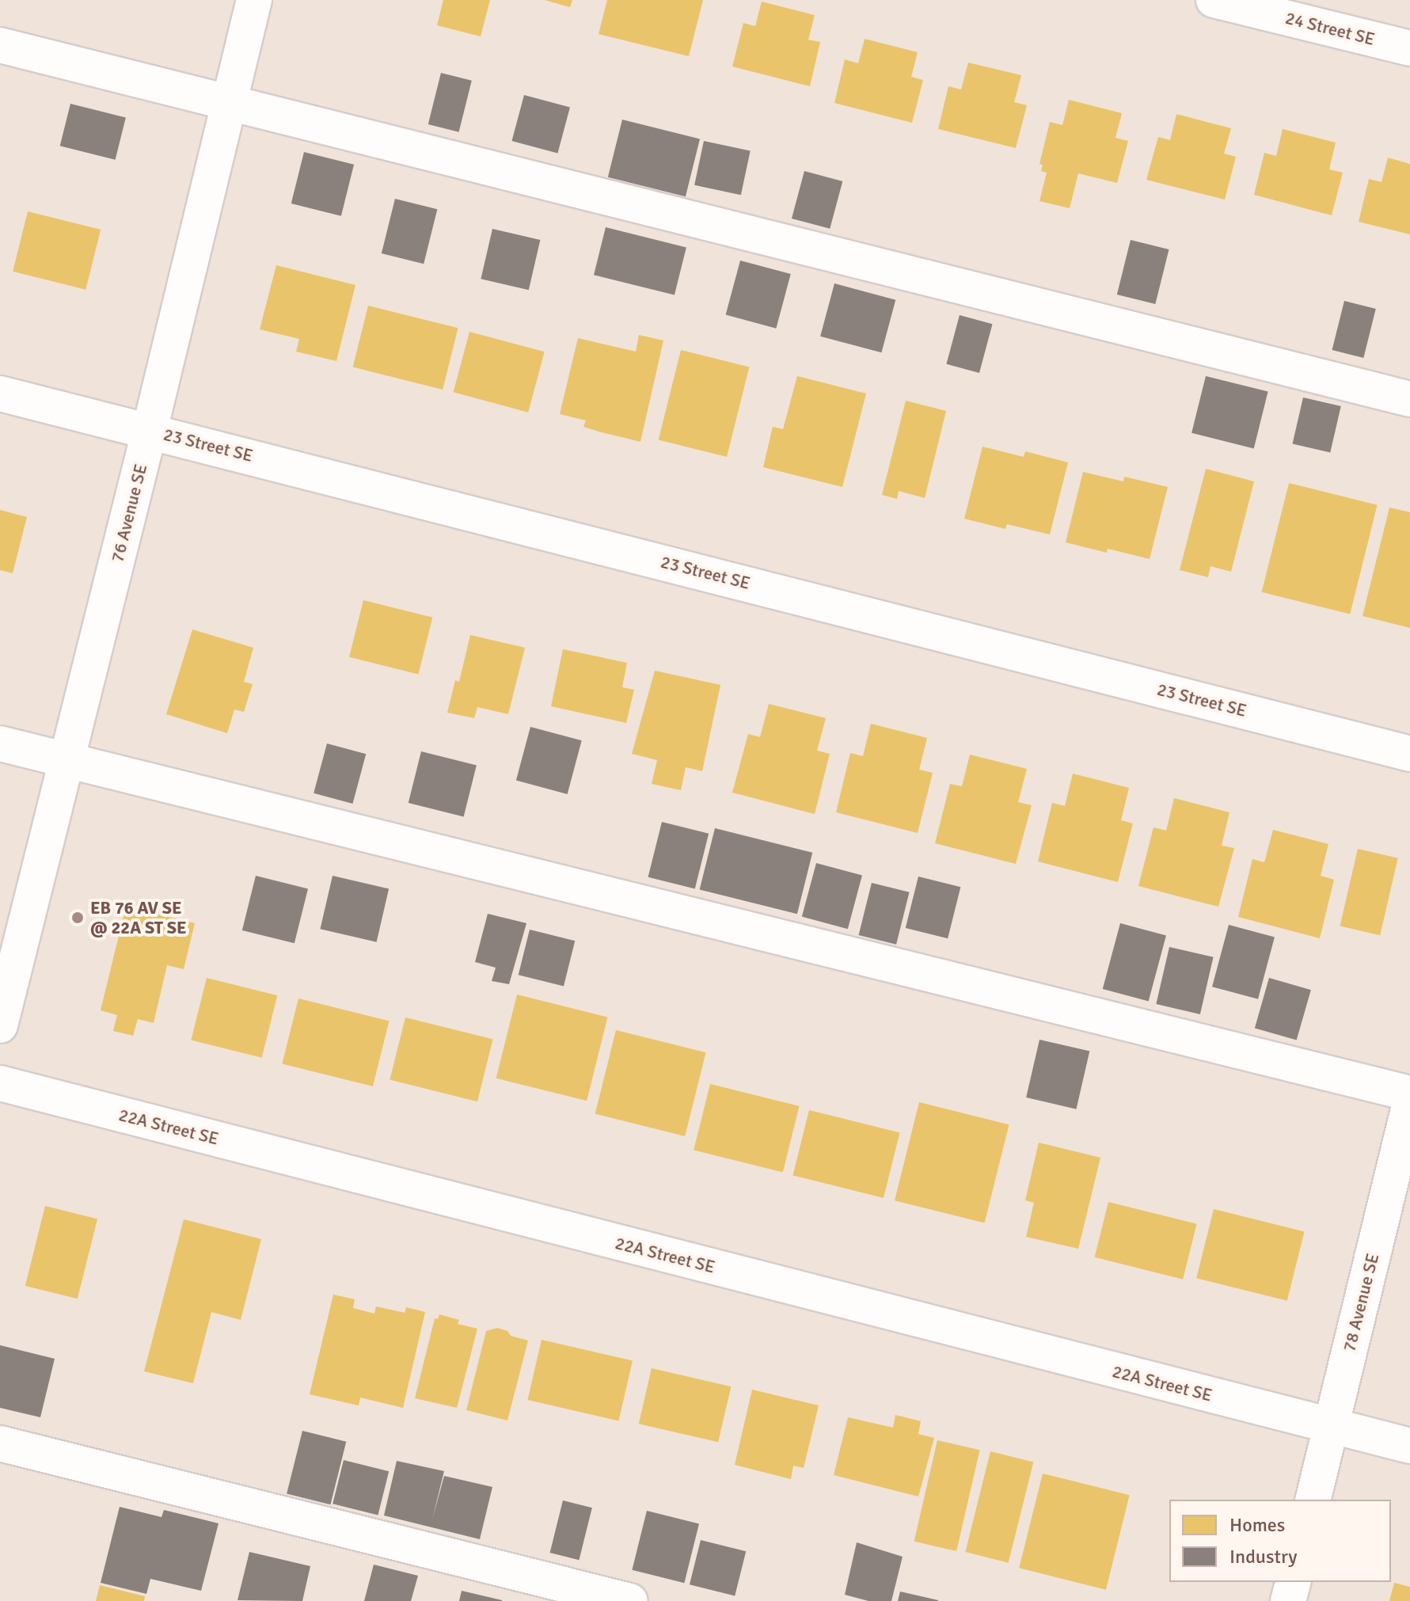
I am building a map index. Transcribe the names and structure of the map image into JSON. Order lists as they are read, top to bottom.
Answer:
{
  "streets": {
    "street": [
      "24 Street SE",
      "23 Street SE",
      "76 Avenue SE",
      "22A Street SE",
      "78 Avenue SE"
    ]
  },
  "crossings": [
    ["23 Street SE", "76 Avenue SE"],
    ["22A Street SE", "78 Avenue SE"]
  ],
  "places": ["EB 76 AV SE @ 22A ST SE"],
  "legend": ["Homes", "Industry"]
}
